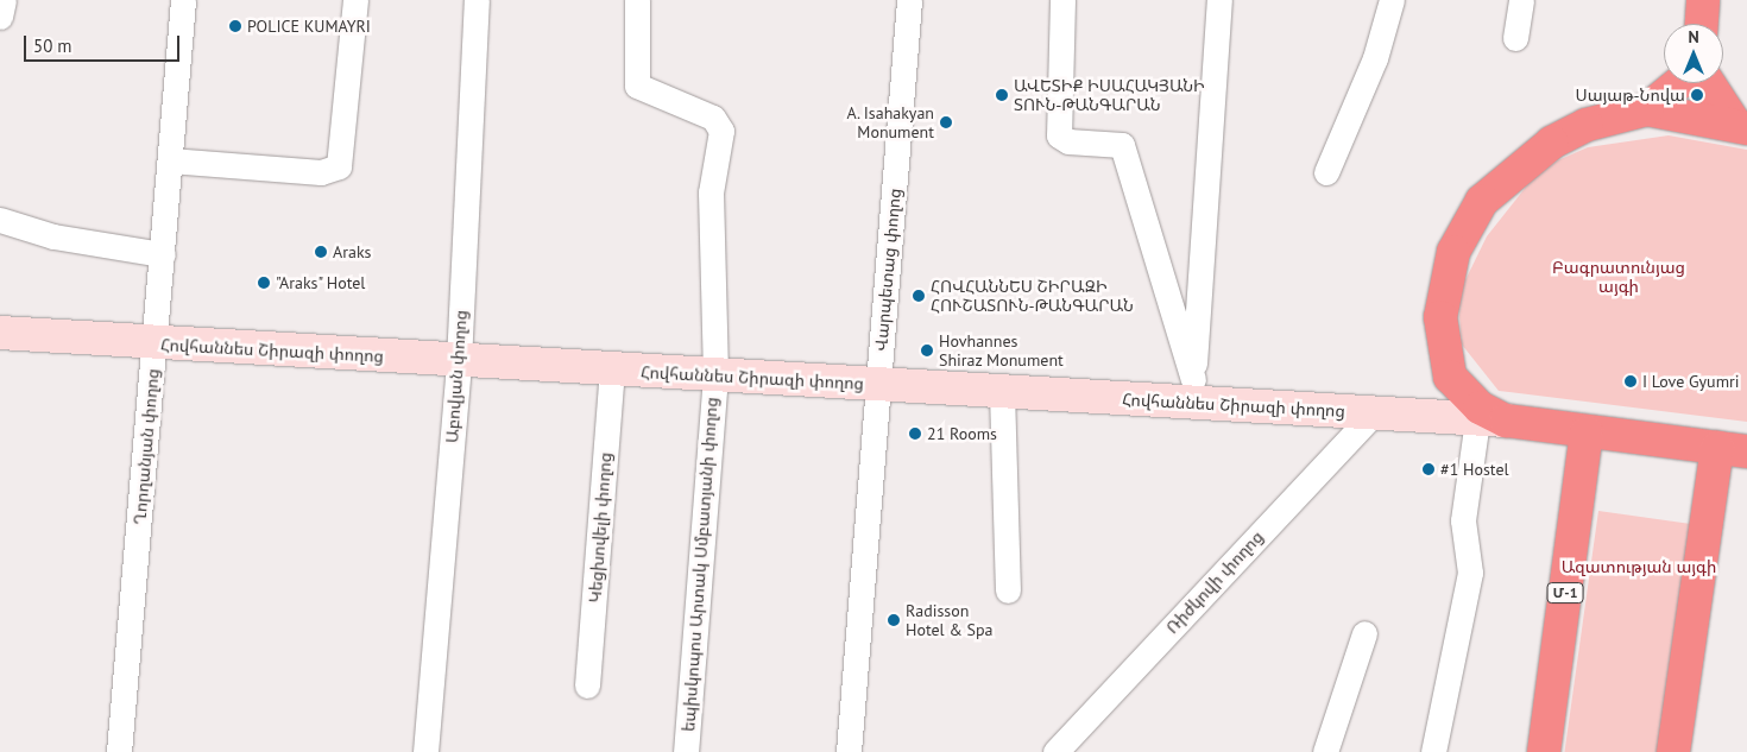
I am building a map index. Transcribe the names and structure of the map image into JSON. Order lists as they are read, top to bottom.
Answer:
{
  "streets": {
    "highway": ["Մ-1"],
    "street": [
      "Վարպետաց փողոց",
      "Հովհաննես Շիրազի փողոց",
      "Աբովյան փողոց",
      "Ղորղանյան փողոց",
      "Կեցխովելի փողոց",
      "եպիսկոպոս Արտակ Սմբատյանի փողոց",
      "Ռիժկովի փողոց"
    ]
  },
  "crossings": [
    ["Վարպետաց փողոց", "Հովհաննես Շիրազի փողոց"],
    ["Հովհաննես Շիրազի փողոց", "Աբովյան փողոց"],
    ["Հովհաննես Շիրազի փողոց", "Ղորղանյան փողոց"],
    ["Հովհաննես Շիրազի փողոց", "Կեցխովելի փողոց"],
    ["Հովհաննես Շիրազի փողոց", "եպիսկոպոս Արտակ Սմբատյանի փողոց"],
    ["Հովհաննես Շիրազի փողոց", "Ռիժկովի փողոց"]
  ],
  "parks": ["Բագրատունյաց այգի", "Ազատության այգի"],
  "places": [
    "POLICE KUMAYRI",
    "ԱՎԵՏԻՔ ԻՍԱՀԱԿՅԱՆԻ ՏՈՒՆ-ԹԱՆԳԱՐԱՆ",
    "Սայաթ-Նովա",
    "A. Isahakyan Monument",
    "Araks",
    "\"Araks\" Hotel",
    "ՀՈՎՀԱՆՆԵՍ ՇԻՐԱԶԻ ՀՈՒՇԱՏՈՒՆ-ԹԱՆԳԱՐԱՆ",
    "Hovhannes Shiraz Monument",
    "I Love Gyumri",
    "21 Rooms",
    "#1 Hostel",
    "Radisson Hotel & Spa"
  ],
  "scale_bar": "50 m",
  "north": "top"
}
